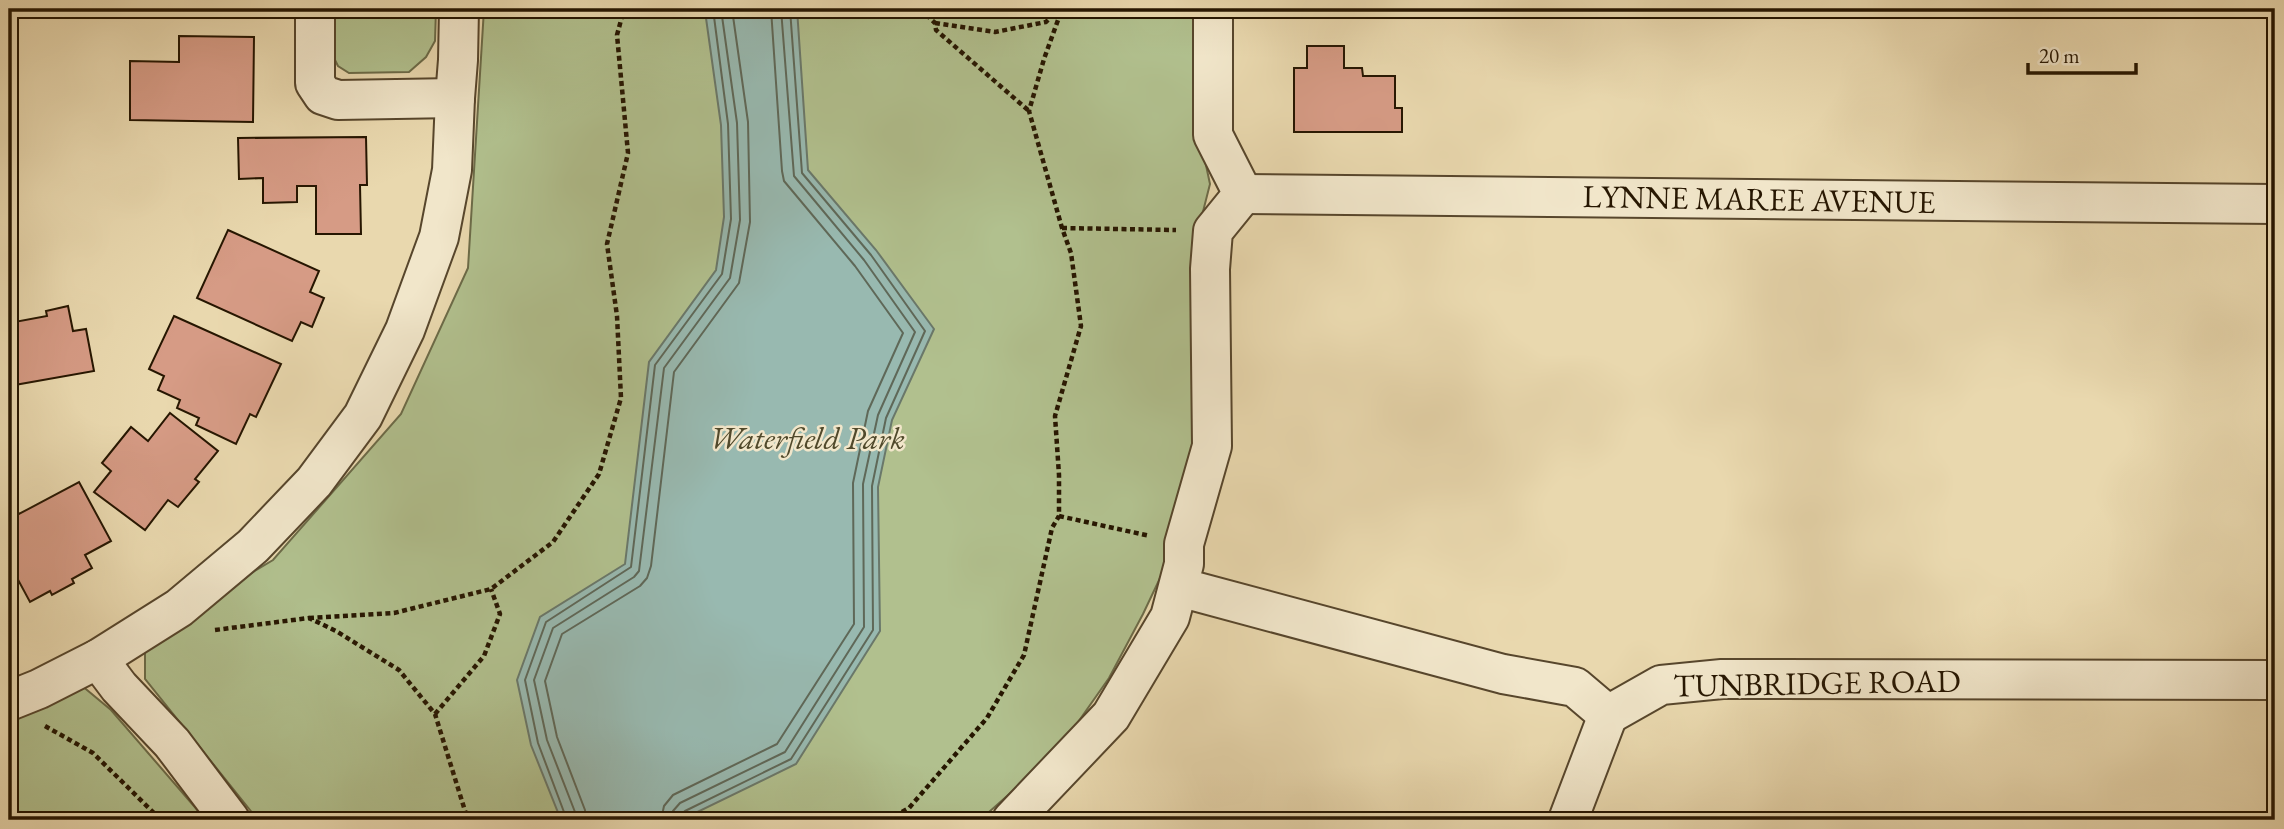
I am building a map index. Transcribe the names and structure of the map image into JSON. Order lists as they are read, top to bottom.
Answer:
{
  "streets": {
    "street": ["LYNNE MAREE AVENUE", "TUNBRIDGE ROAD"]
  },
  "parks": ["Waterfield Park"],
  "scale_bar": "20 m"
}
